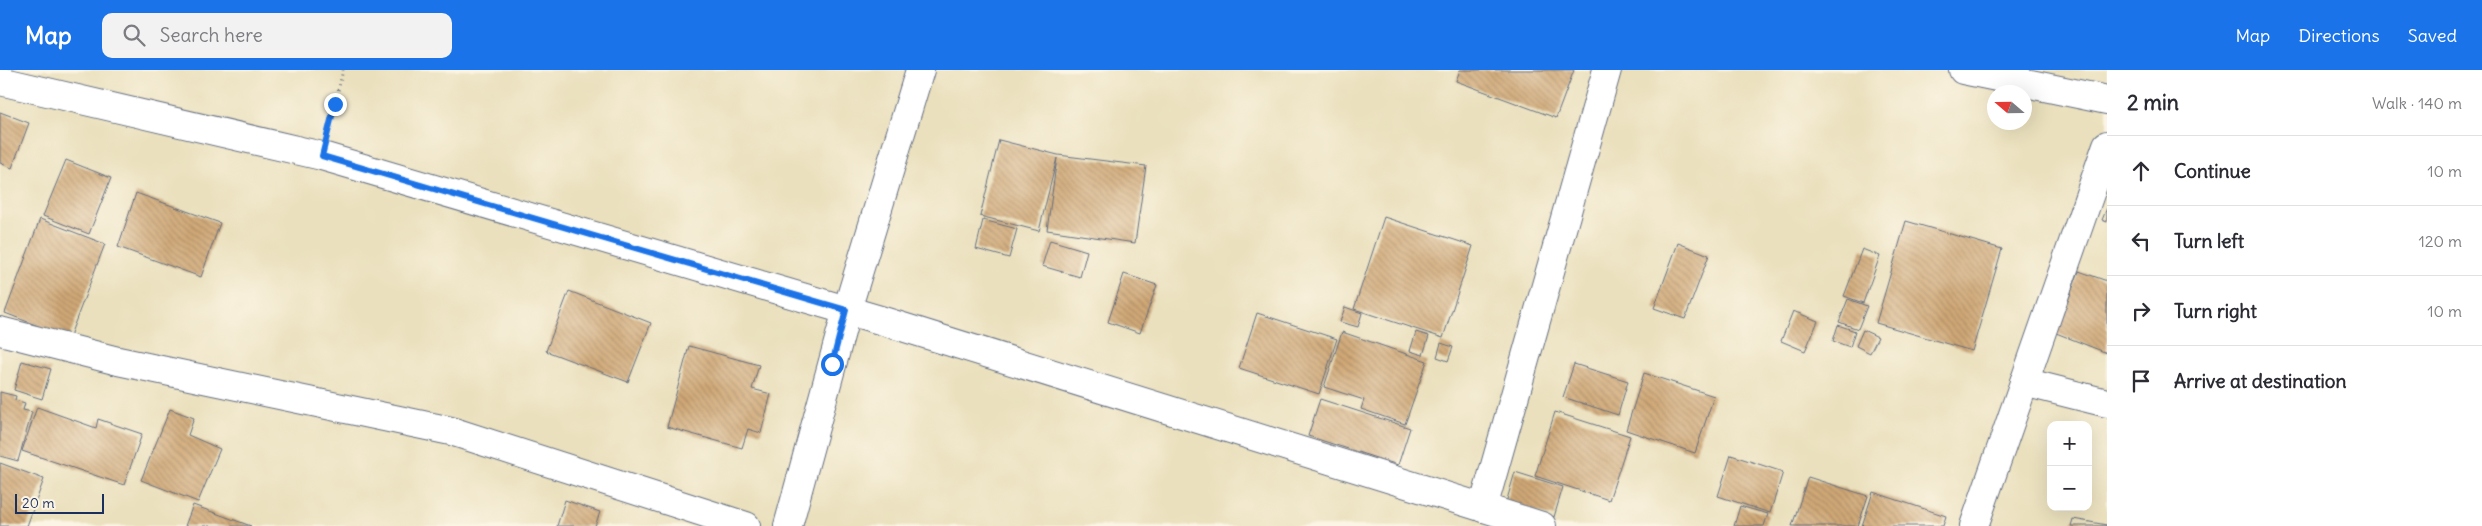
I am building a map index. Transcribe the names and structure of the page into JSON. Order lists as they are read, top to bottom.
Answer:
{
  "scale_bar": "20 m",
  "north": "left",
  "page": {
    "header": "Map",
    "search": "Search here",
    "nav": ["Map", "Directions", "Saved"],
    "heading": ["2 min", "Walk · 140 m"],
    "list": [
      ["Continue", "10 m"],
      ["Turn left", "120 m"],
      ["Turn right", "10 m"],
      "Arrive at destination"
    ],
    "map_buttons": ["+", "−"],
    "scale": "20 m"
  }
}
